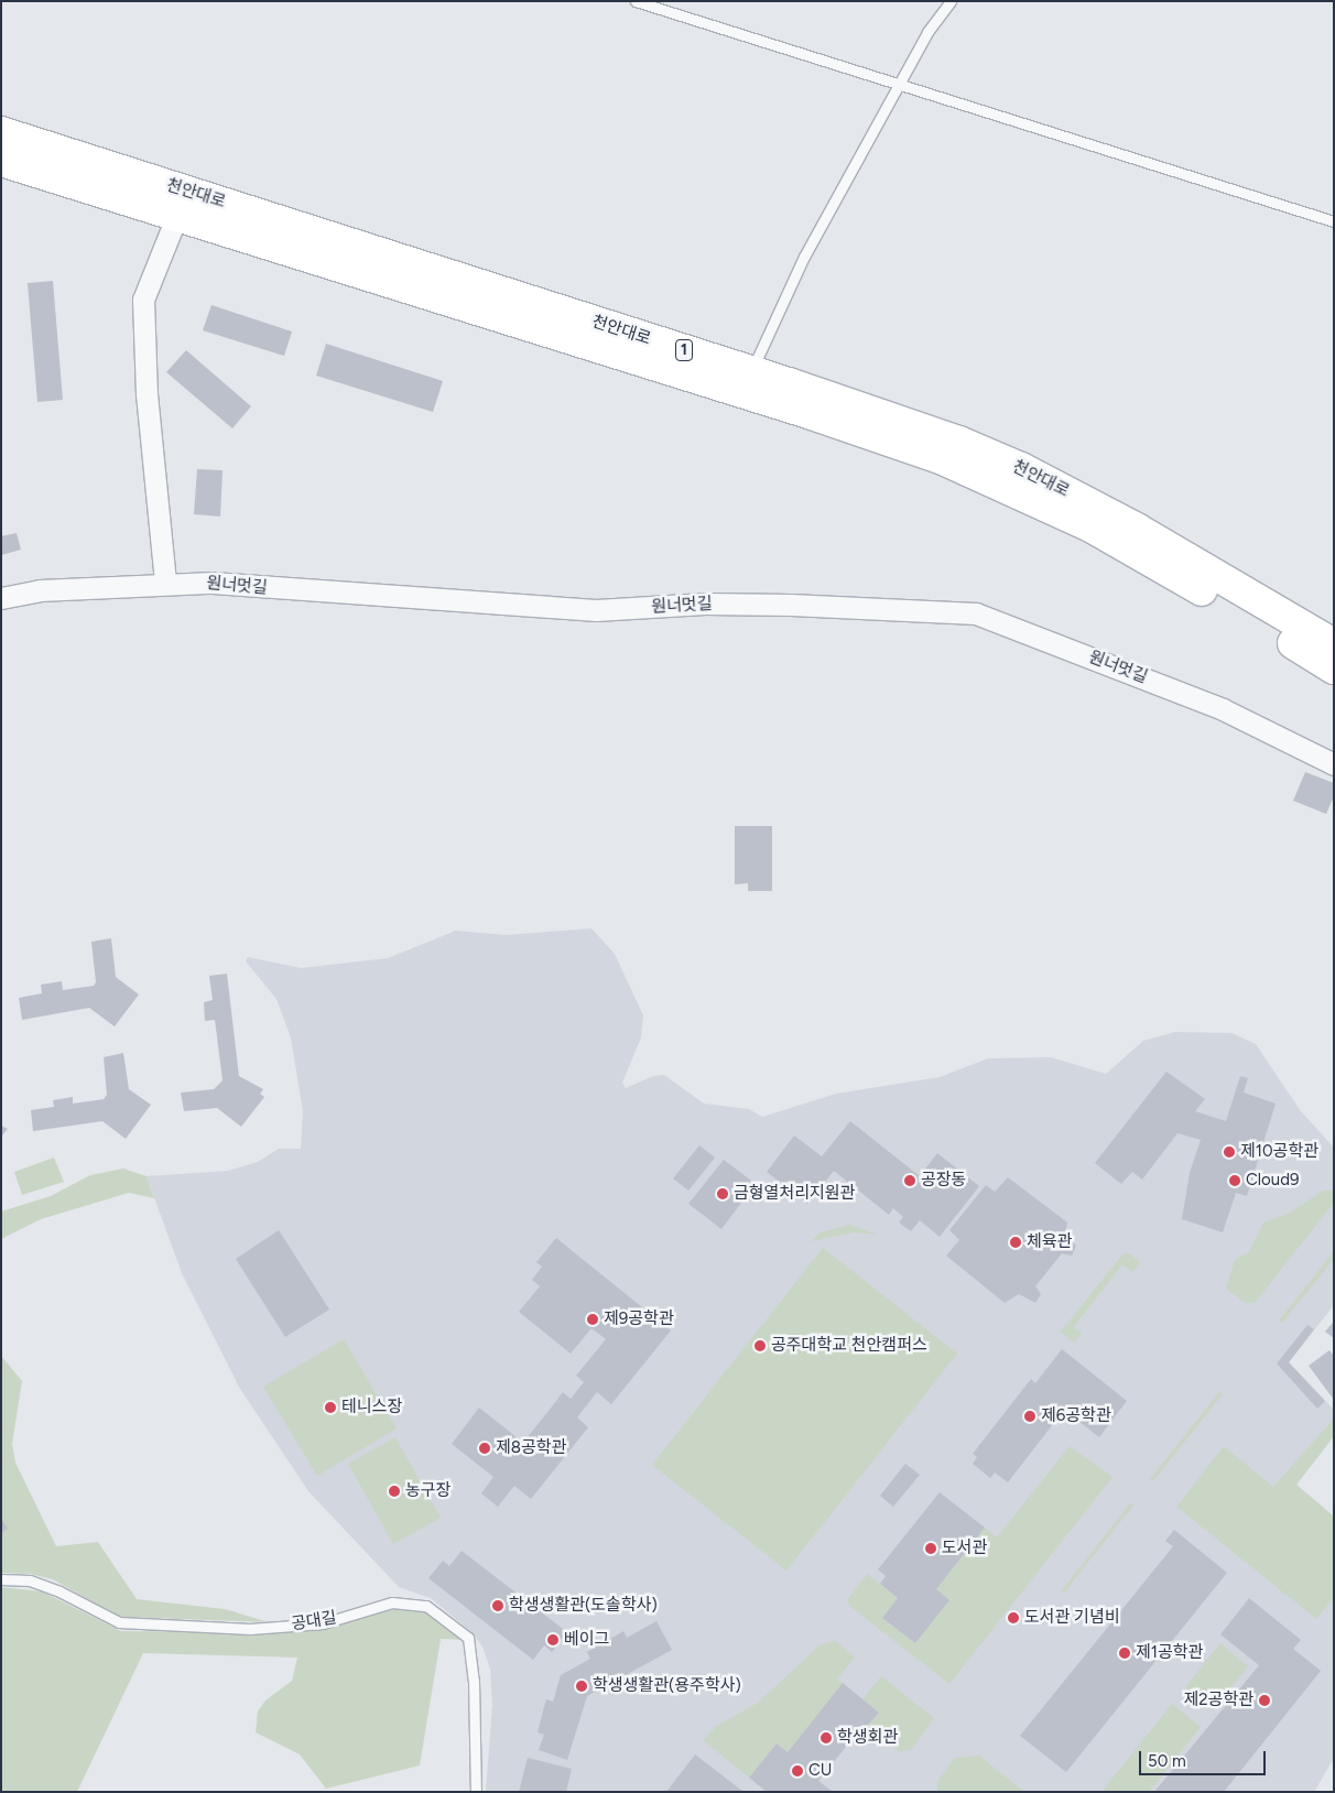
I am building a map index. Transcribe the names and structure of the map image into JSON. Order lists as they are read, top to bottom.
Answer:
{
  "streets": {
    "main road": ["천안대로", "1"],
    "street": ["원너멋길"],
    "lane": ["공대길"]
  },
  "places": [
    "제10공학관",
    "공장동",
    "Cloud9",
    "금형열처리지원관",
    "체육관",
    "제9공학관",
    "공주대학교 천안캠퍼스",
    "테니스장",
    "제6공학관",
    "제8공학관",
    "농구장",
    "도서관",
    "학생생활관(도솔학사)",
    "도서관 기념비",
    "베이그",
    "제1공학관",
    "학생생활관(용주학사)",
    "제2공학관",
    "학생회관",
    "CU"
  ],
  "scale_bar": "50 m"
}
